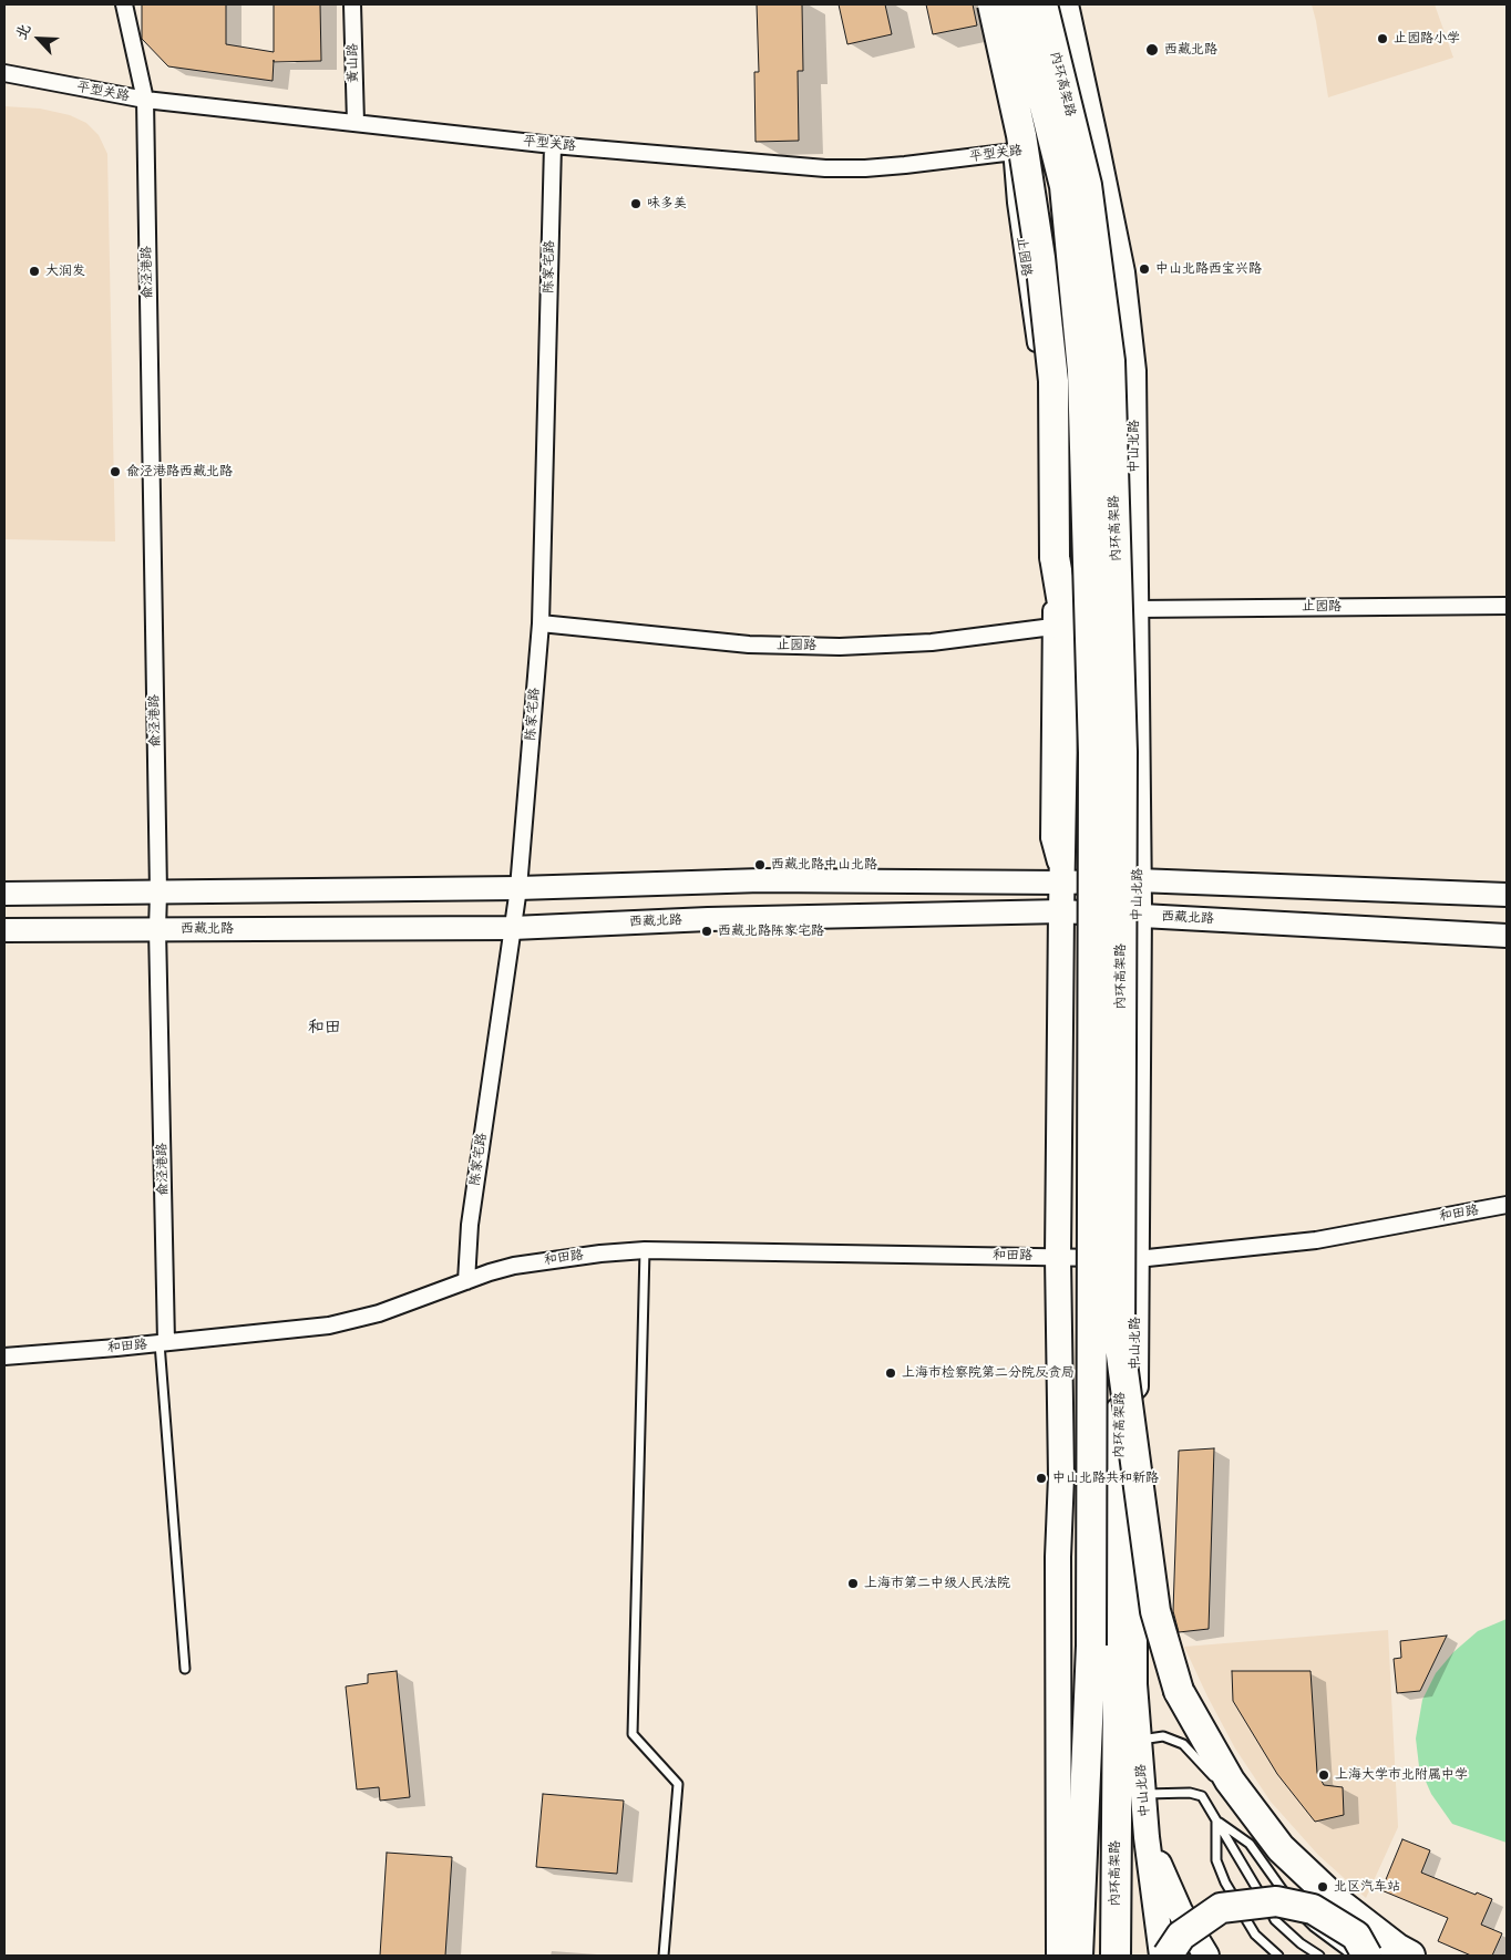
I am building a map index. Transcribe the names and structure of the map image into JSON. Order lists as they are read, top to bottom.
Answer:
{
  "streets": {
    "highway": ["内环高架路"],
    "main road": ["中山北路", "西藏北路"],
    "street": [
      "黄山路",
      "平型关路",
      "止园路",
      "陈家宅路",
      "俞泾港路",
      "和田路"
    ]
  },
  "crossings": [
    ["黄山路", "平型关路"],
    ["平型关路", "止园路"],
    ["平型关路", "陈家宅路"],
    ["平型关路", "俞泾港路"],
    ["平型关路", "中山北路"],
    ["止园路", "陈家宅路"],
    ["止园路", "中山北路"],
    ["陈家宅路", "西藏北路"],
    ["陈家宅路", "和田路"],
    ["俞泾港路", "西藏北路"],
    ["俞泾港路", "和田路"],
    ["中山北路", "西藏北路"],
    ["中山北路", "和田路"]
  ],
  "districts": ["和田"],
  "places": [
    "止园路小学",
    "西藏北路",
    "味多美",
    "中山北路西宝兴路",
    "大润发",
    "俞泾港路西藏北路",
    "西藏北路中山北路",
    "西藏北路陈家宅路",
    "上海市检察院第二分院反贪局",
    "中山北路共和新路",
    "上海市第二中级人民法院",
    "上海大学市北附属中学",
    "北区汽车站"
  ],
  "north": "top left"
}
